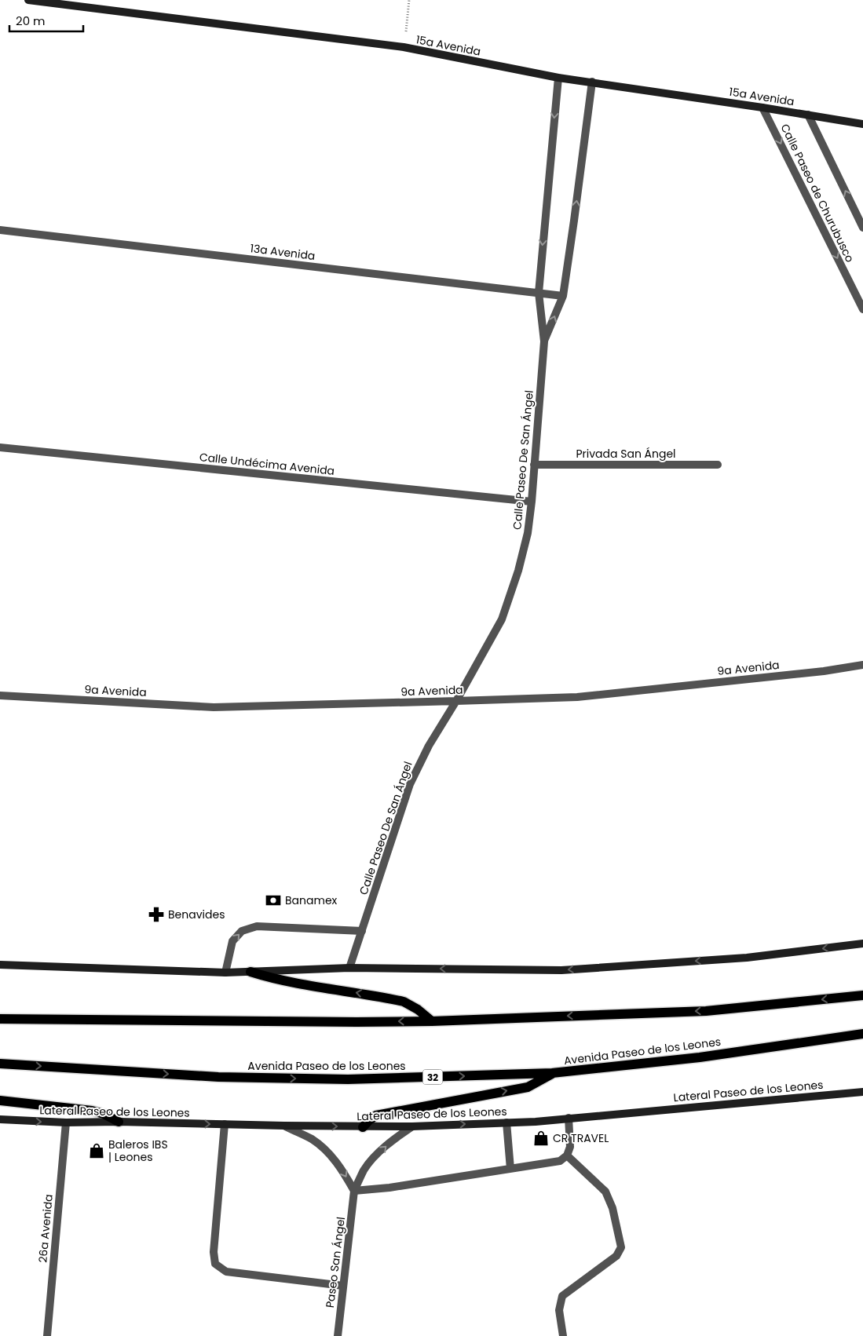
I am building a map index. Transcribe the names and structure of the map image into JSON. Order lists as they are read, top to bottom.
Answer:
{
  "streets": {
    "main road": ["Avenida Paseo de los Leones", "32"],
    "street": [
      "15a Avenida",
      "Calle Paseo de Churubusco",
      "13a Avenida",
      "Privada San Ángel",
      "Calle Paseo De San Ángel",
      "Calle Undécima Avenida",
      "9a Avenida",
      "Lateral Paseo de los Leones",
      "26a Avenida",
      "Paseo San Ángel"
    ]
  },
  "crossings": [
    ["15a Avenida", "Calle Paseo de Churubusco"],
    ["15a Avenida", "Calle Paseo De San Ángel"],
    ["13a Avenida", "Calle Paseo De San Ángel"],
    ["Privada San Ángel", "Calle Paseo De San Ángel"],
    ["Calle Paseo De San Ángel", "Calle Undécima Avenida"],
    ["Calle Paseo De San Ángel", "9a Avenida"],
    ["Lateral Paseo de los Leones", "26a Avenida"],
    ["Lateral Paseo de los Leones", "Paseo San Ángel"]
  ],
  "one_way": ["Lateral Paseo de los Leones", "Paseo San Ángel"],
  "places": {
    "bank": ["Banamex"],
    "pharmacy": ["Benavides"],
    "shop": ["CR TRAVEL", "Baleros IBS | Leones"]
  },
  "scale_bar": "20 m"
}
